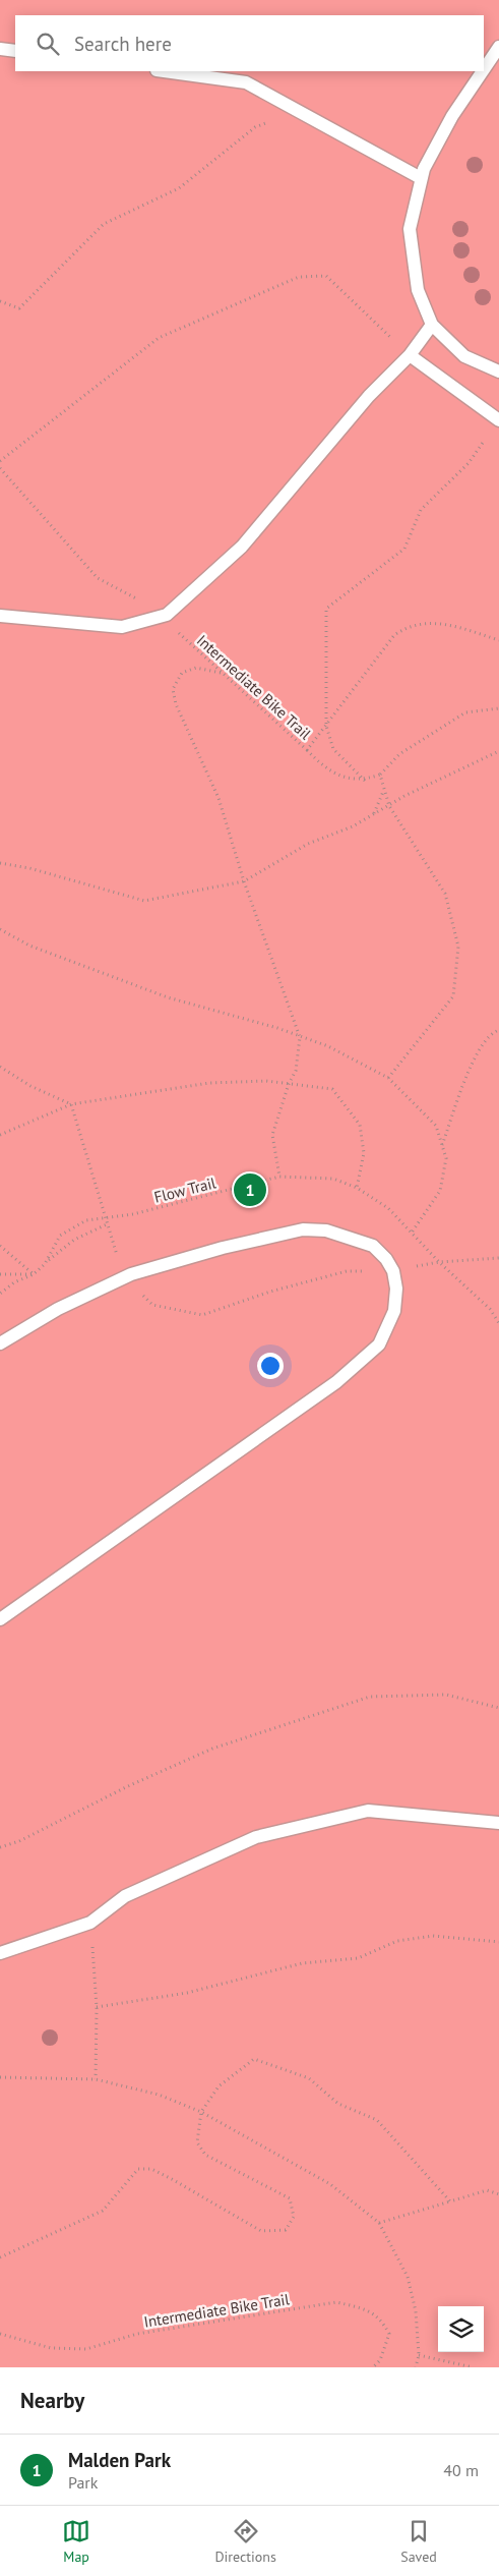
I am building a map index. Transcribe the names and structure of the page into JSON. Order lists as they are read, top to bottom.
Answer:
{
  "streets": {
    "path": ["Intermediate Bike Trail", "Flow Trail"]
  },
  "page": {
    "search": "Search here",
    "pins": "1",
    "heading": "Nearby",
    "list": [
      {
        "mark": "1",
        "name": "Malden Park",
        "note": "Park",
        "value": "40 m"
      }
    ],
    "nav": ["Map", "Directions", "Saved"]
  }
}
